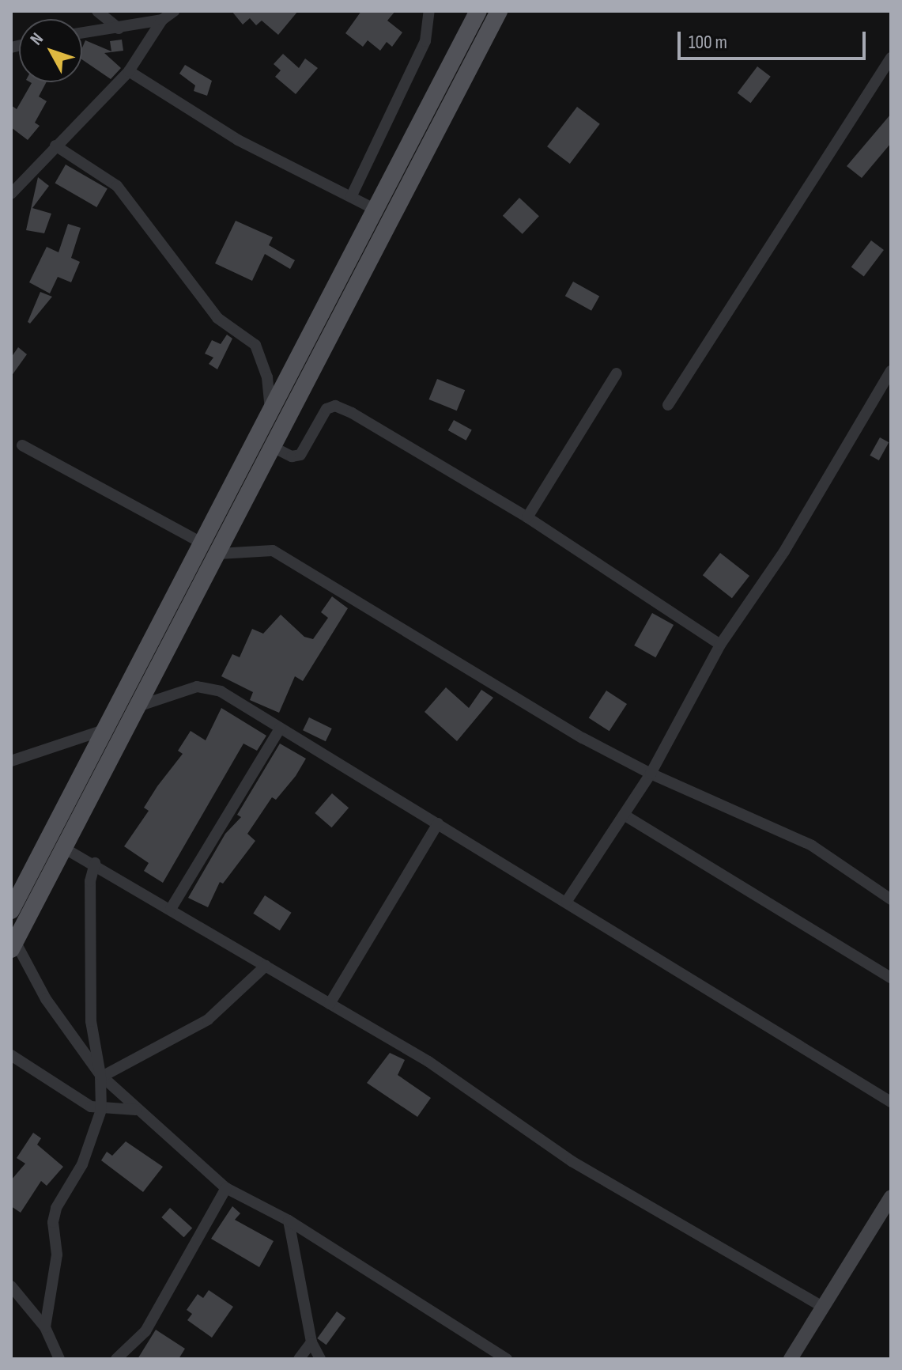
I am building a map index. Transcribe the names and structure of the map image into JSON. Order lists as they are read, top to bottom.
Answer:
{
  "scale_bar": "100 m",
  "north": "top left"
}
